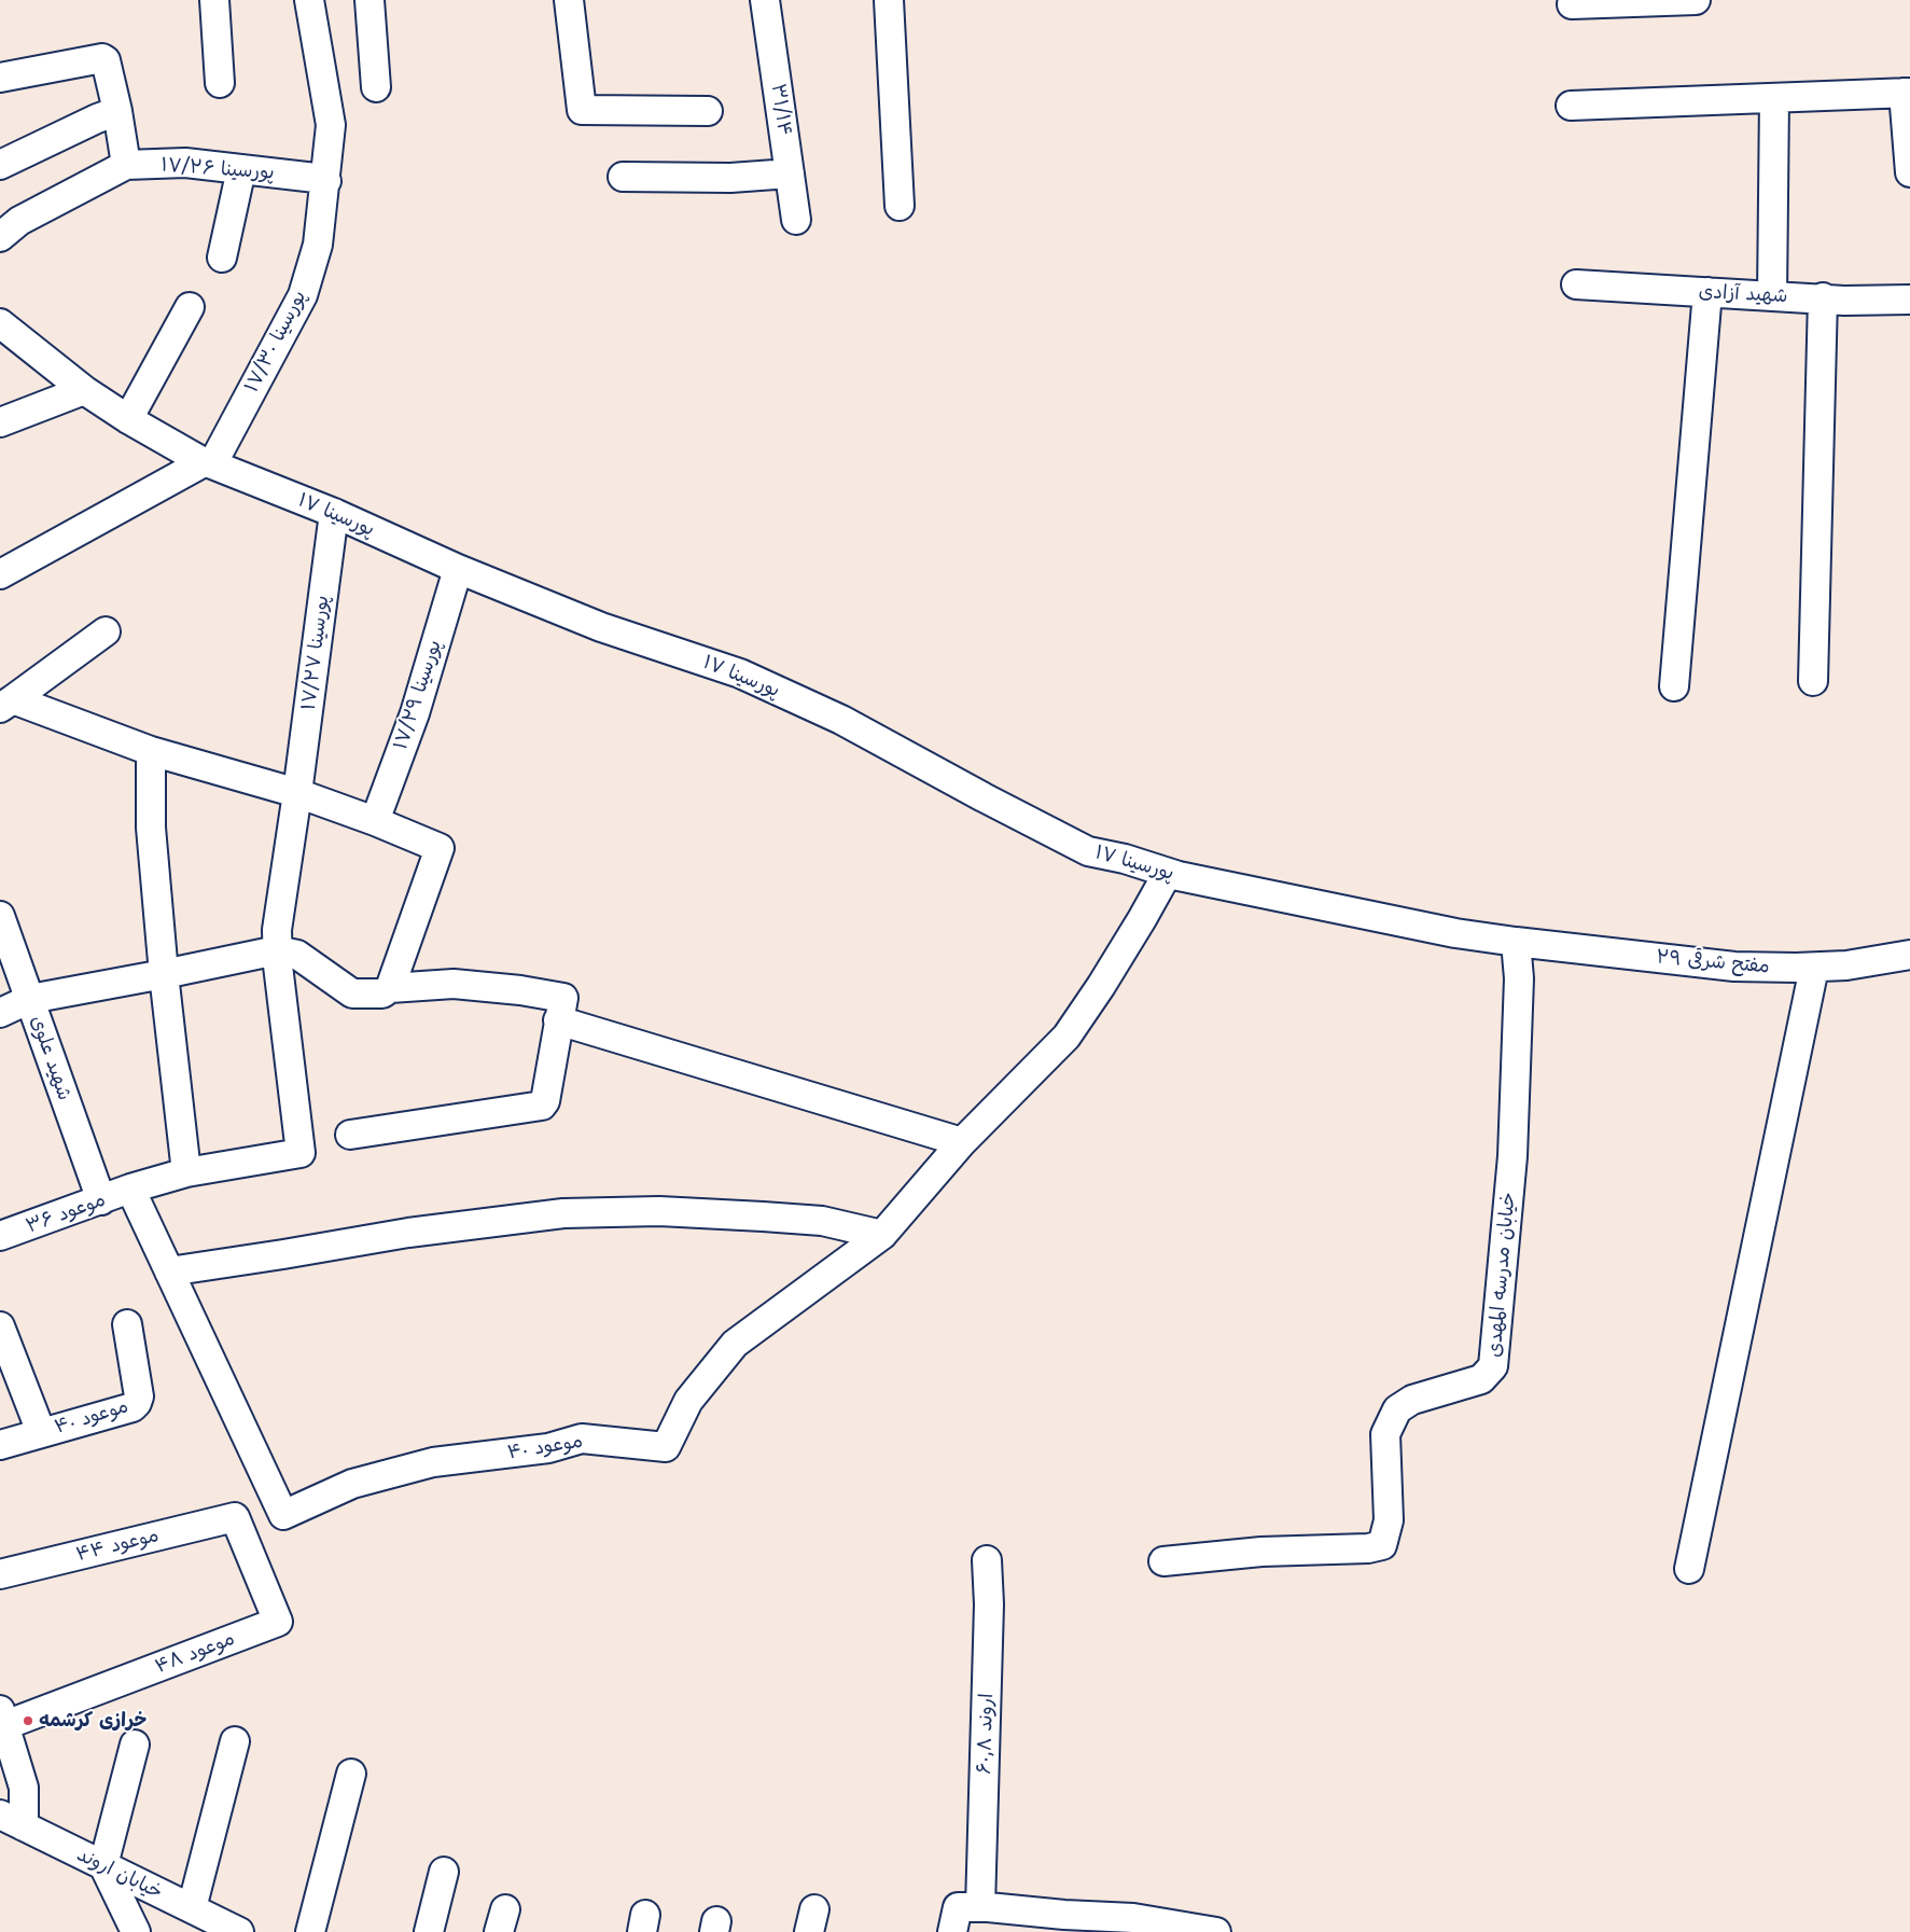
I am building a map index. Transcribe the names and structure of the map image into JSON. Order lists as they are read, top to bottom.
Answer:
{
  "streets": {
    "street": [
      "۳۱/۱۴",
      "پورسینا ۱۷/۲۶",
      "شهید آزادی",
      "پورسینا ۱۷/۳۰",
      "پورسینا ۱۷",
      "پورسینا ۱۷/۲۷",
      "پورسینا ۱۷/۲۹",
      "مفتح شرقی ۲۹",
      "شهید علوی",
      "موعود ۳۶",
      "خیابان مدرسه المهدی",
      "موعود ۴۰",
      "موعود ۴۴",
      "موعود ۴۸",
      "اروند ۶۰٫۸",
      "خیابان اروند"
    ]
  },
  "crossings": [
    ["پورسینا ۱۷/۲۶", "پورسینا ۱۷/۳۰"],
    ["پورسینا ۱۷/۳۰", "پورسینا ۱۷"],
    ["پورسینا ۱۷", "پورسینا ۱۷/۲۷"],
    ["پورسینا ۱۷", "پورسینا ۱۷/۲۹"],
    ["پورسینا ۱۷", "مفتح شرقی ۲۹"],
    ["پورسینا ۱۷", "خیابان مدرسه المهدی"],
    ["پورسینا ۱۷/۲۷", "موعود ۳۶"],
    ["مفتح شرقی ۲۹", "خیابان مدرسه المهدی"],
    ["شهید علوی", "موعود ۳۶"],
    ["موعود ۴۴", "موعود ۴۸"]
  ],
  "places": ["خرازی کرشمه"]
}
